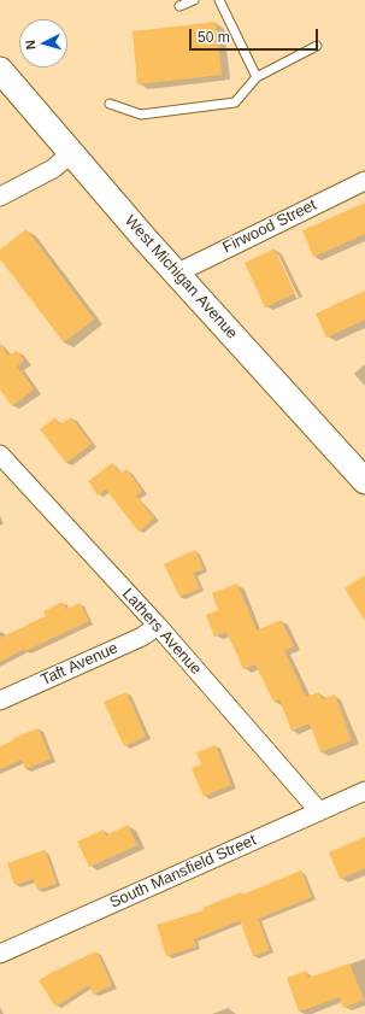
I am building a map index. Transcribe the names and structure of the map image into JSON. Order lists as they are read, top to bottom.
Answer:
{
  "streets": {
    "main road": ["West Michigan Avenue"],
    "street": [
      "Firwood Street",
      "Lathers Avenue",
      "Taft Avenue",
      "South Mansfield Street"
    ]
  },
  "crossings": [
    ["Firwood Street", "West Michigan Avenue"],
    ["Lathers Avenue", "Taft Avenue"],
    ["Lathers Avenue", "South Mansfield Street"]
  ],
  "scale_bar": "50 m",
  "north": "left"
}
